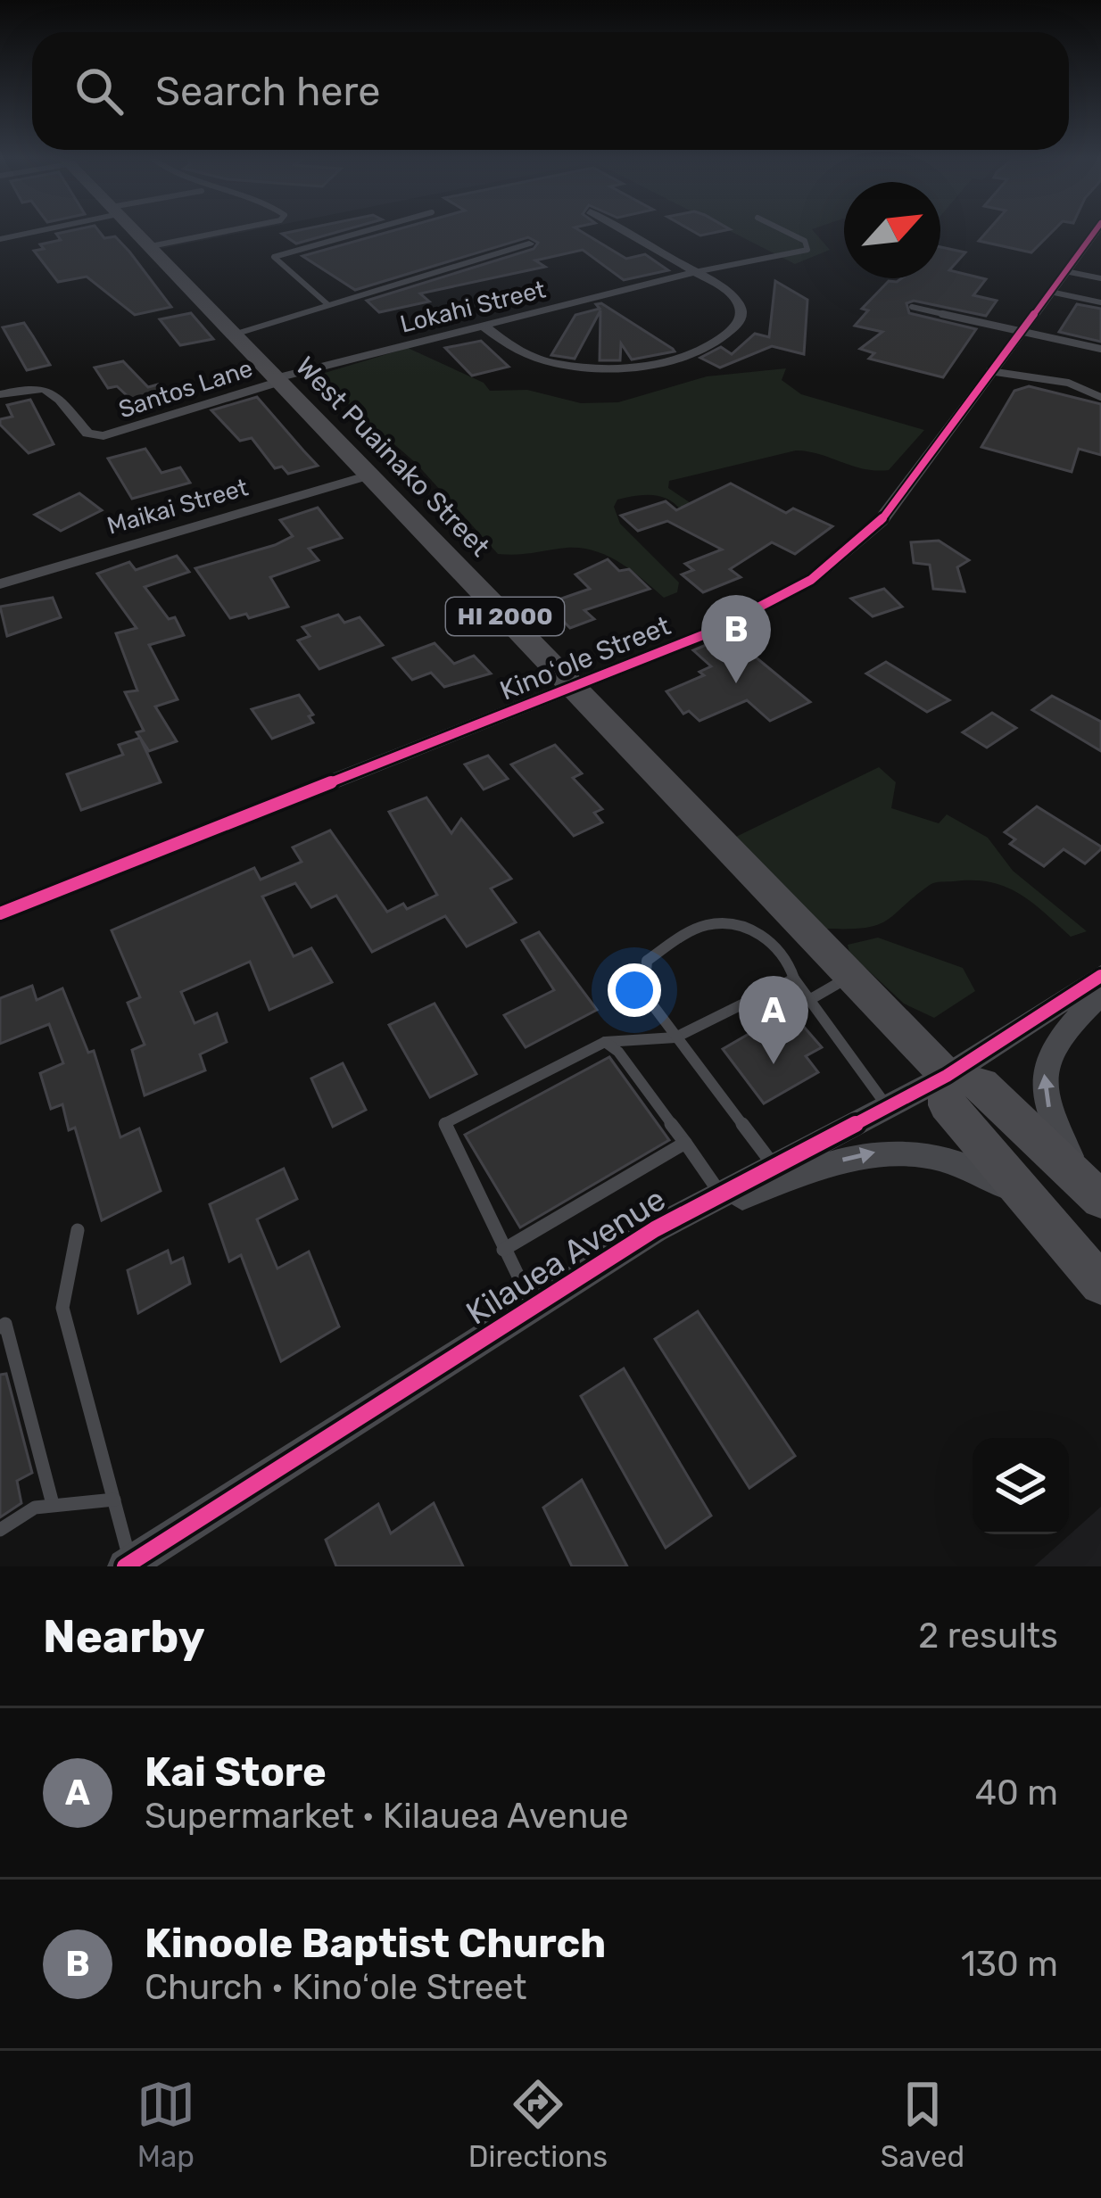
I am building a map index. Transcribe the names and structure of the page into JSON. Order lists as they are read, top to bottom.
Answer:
{
  "streets": {
    "highway": ["West Puainako Street", "HI 2000"],
    "street": [
      "Lokahi Street",
      "Santos Lane",
      "Maikai Street",
      "Kinoʻole Street",
      "Kilauea Avenue"
    ]
  },
  "crossings": [
    ["Lokahi Street", "Santos Lane"],
    ["Lokahi Street", "West Puainako Street"],
    ["Santos Lane", "West Puainako Street"],
    ["West Puainako Street", "Maikai Street"],
    ["West Puainako Street", "HI 2000"],
    ["West Puainako Street", "Kinoʻole Street"],
    ["West Puainako Street", "Kilauea Avenue"],
    ["HI 2000", "Kilauea Avenue"]
  ],
  "north": "top right",
  "page": {
    "search": "Search here",
    "pins": ["B", "A"],
    "heading": ["Nearby", "2 results"],
    "list": [
      {
        "mark": "A",
        "name": "Kai Store",
        "note": "Supermarket · Kilauea Avenue",
        "value": "40 m"
      },
      {
        "mark": "B",
        "name": "Kinoole Baptist Church",
        "note": "Church · Kinoʻole Street",
        "value": "130 m"
      }
    ],
    "nav": ["Map", "Directions", "Saved"]
  }
}
